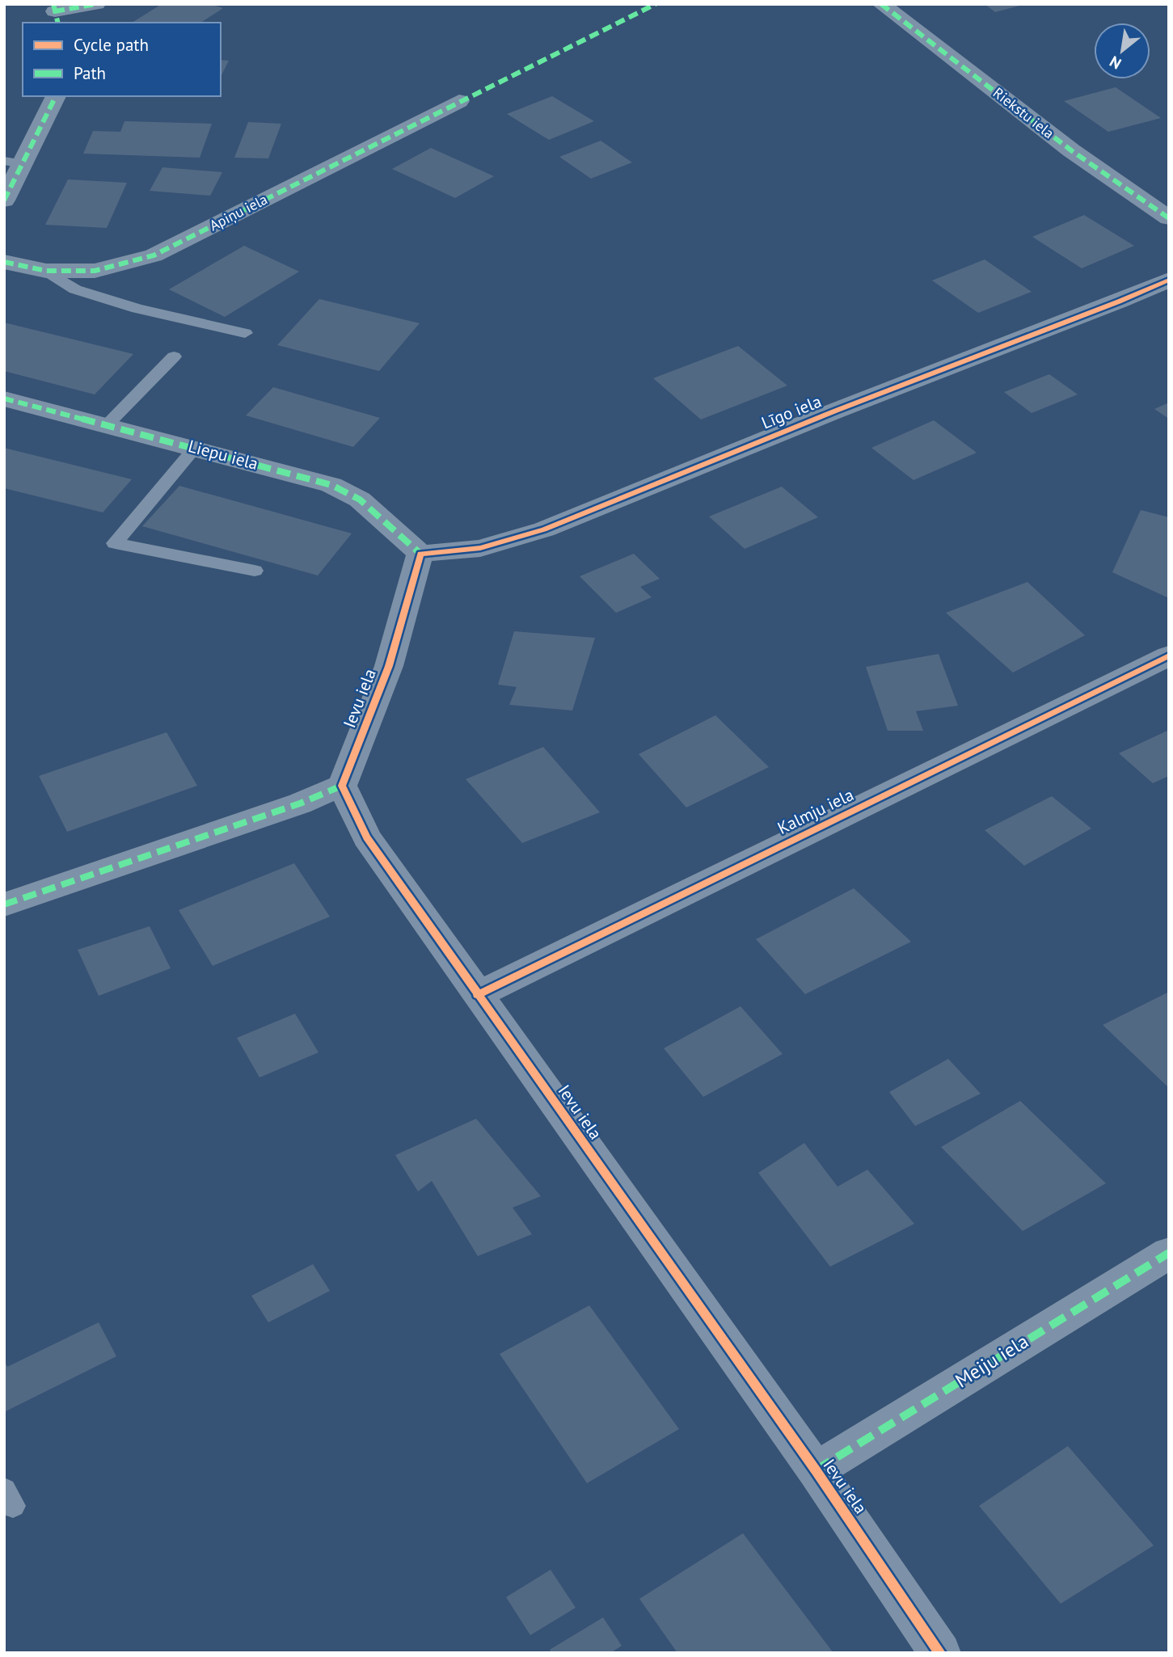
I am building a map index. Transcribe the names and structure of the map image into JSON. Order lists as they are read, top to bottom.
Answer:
{
  "streets": {
    "street": [
      "Riekstu iela",
      "Apiņu iela",
      "Līgo iela",
      "Liepu iela",
      "Ievu iela",
      "Kalmju iela",
      "Meiju iela"
    ]
  },
  "crossings": [
    ["Līgo iela", "Liepu iela"],
    ["Līgo iela", "Ievu iela"],
    ["Liepu iela", "Ievu iela"],
    ["Ievu iela", "Kalmju iela"],
    ["Ievu iela", "Meiju iela"]
  ],
  "legend": ["Cycle path", "Path"],
  "north": "bottom left"
}
